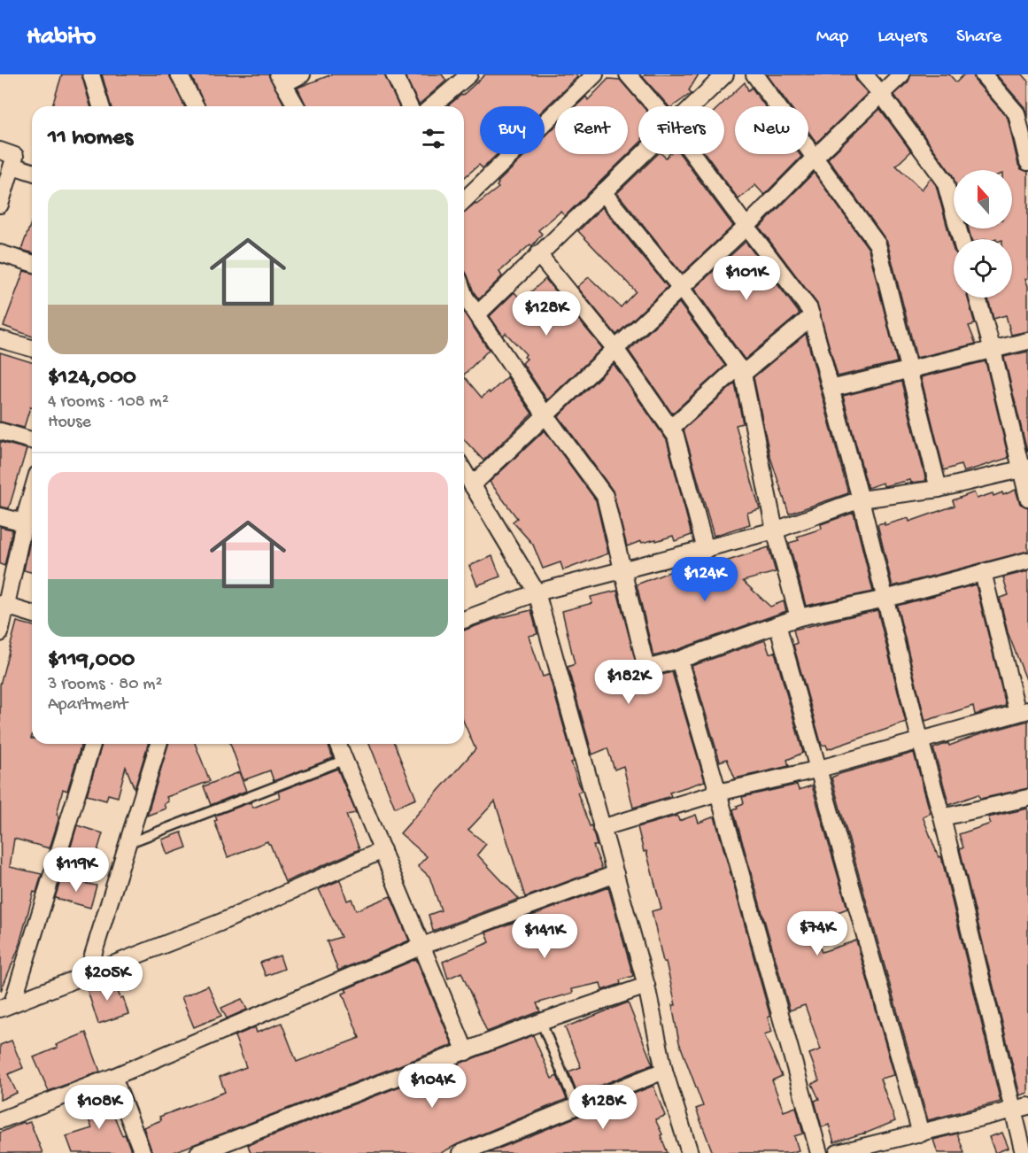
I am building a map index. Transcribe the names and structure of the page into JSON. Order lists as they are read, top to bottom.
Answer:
{
  "north": "top",
  "page": {
    "header": "Habito",
    "nav": ["Map", "Layers", "Share"],
    "chip": [
      "Buy",
      "Rent",
      "Filters",
      "New"
    ],
    "heading": "11 homes",
    "list": [
      {
        "name": "$124,000",
        "note": "4 rooms · 108 m² · House"
      },
      {
        "name": "$119,000",
        "note": "3 rooms · 80 m² · Apartment"
      }
    ],
    "price": [
      "$101K",
      "$128K",
      "$124K",
      "$182K",
      "$119K",
      "$74K",
      "$141K",
      "$205K",
      "$104K",
      "$108K",
      "$128K"
    ]
  }
}
